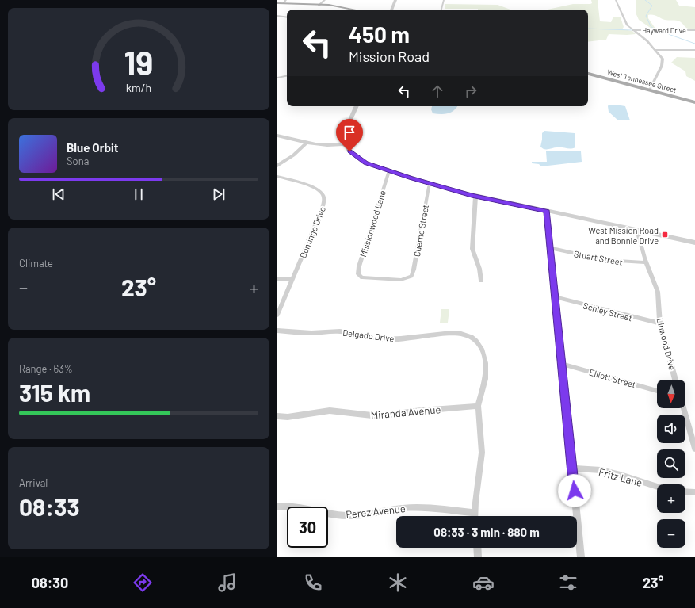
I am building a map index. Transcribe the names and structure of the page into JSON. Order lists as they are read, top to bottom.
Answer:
{
  "streets": {
    "main road": ["West Tennessee Street"],
    "street": [
      "Hayward Drive",
      "Missionwood Lane",
      "Cuerno Street",
      "Domingo Drive",
      "Stuart Street",
      "Schley Street",
      "Delgado Drive",
      "Linwood Drive",
      "Elliott Street",
      "Miranda Avenue",
      "Fritz Lane",
      "Perez Avenue"
    ]
  },
  "crossings": [
    ["Missionwood Lane", "Cuerno Street"],
    ["Stuart Street", "Linwood Drive"],
    ["Schley Street", "Linwood Drive"],
    ["Delgado Drive", "Miranda Avenue"]
  ],
  "places": {
    "transit": ["West Mission Road and Bonnie Drive"]
  },
  "north": "bottom",
  "page": {
    "turn": ["450 m", "Mission Road"],
    "song": ["Blue Orbit", "Sona"],
    "tile": [
      "Climate",
      ["Range · 63%", "315 km"],
      ["Arrival", "08:33"]
    ],
    "heat": ["−", "23°", "+"],
    "map_buttons": ["+", "−"],
    "limit": "30",
    "trip": "08:33 · 3 min · 880 m",
    "tabs": ["08:30", "23°"],
    "gauge": ["19", "km/h"]
  }
}
